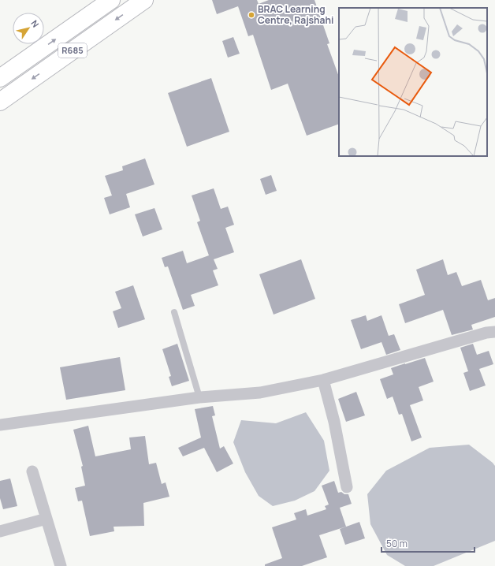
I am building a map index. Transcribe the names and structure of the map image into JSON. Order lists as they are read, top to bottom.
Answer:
{
  "streets": {
    "main road": ["R685"]
  },
  "places": ["BRAC Learning Centre, Rajshahi"],
  "scale_bar": "50 m",
  "north": "top right"
}
